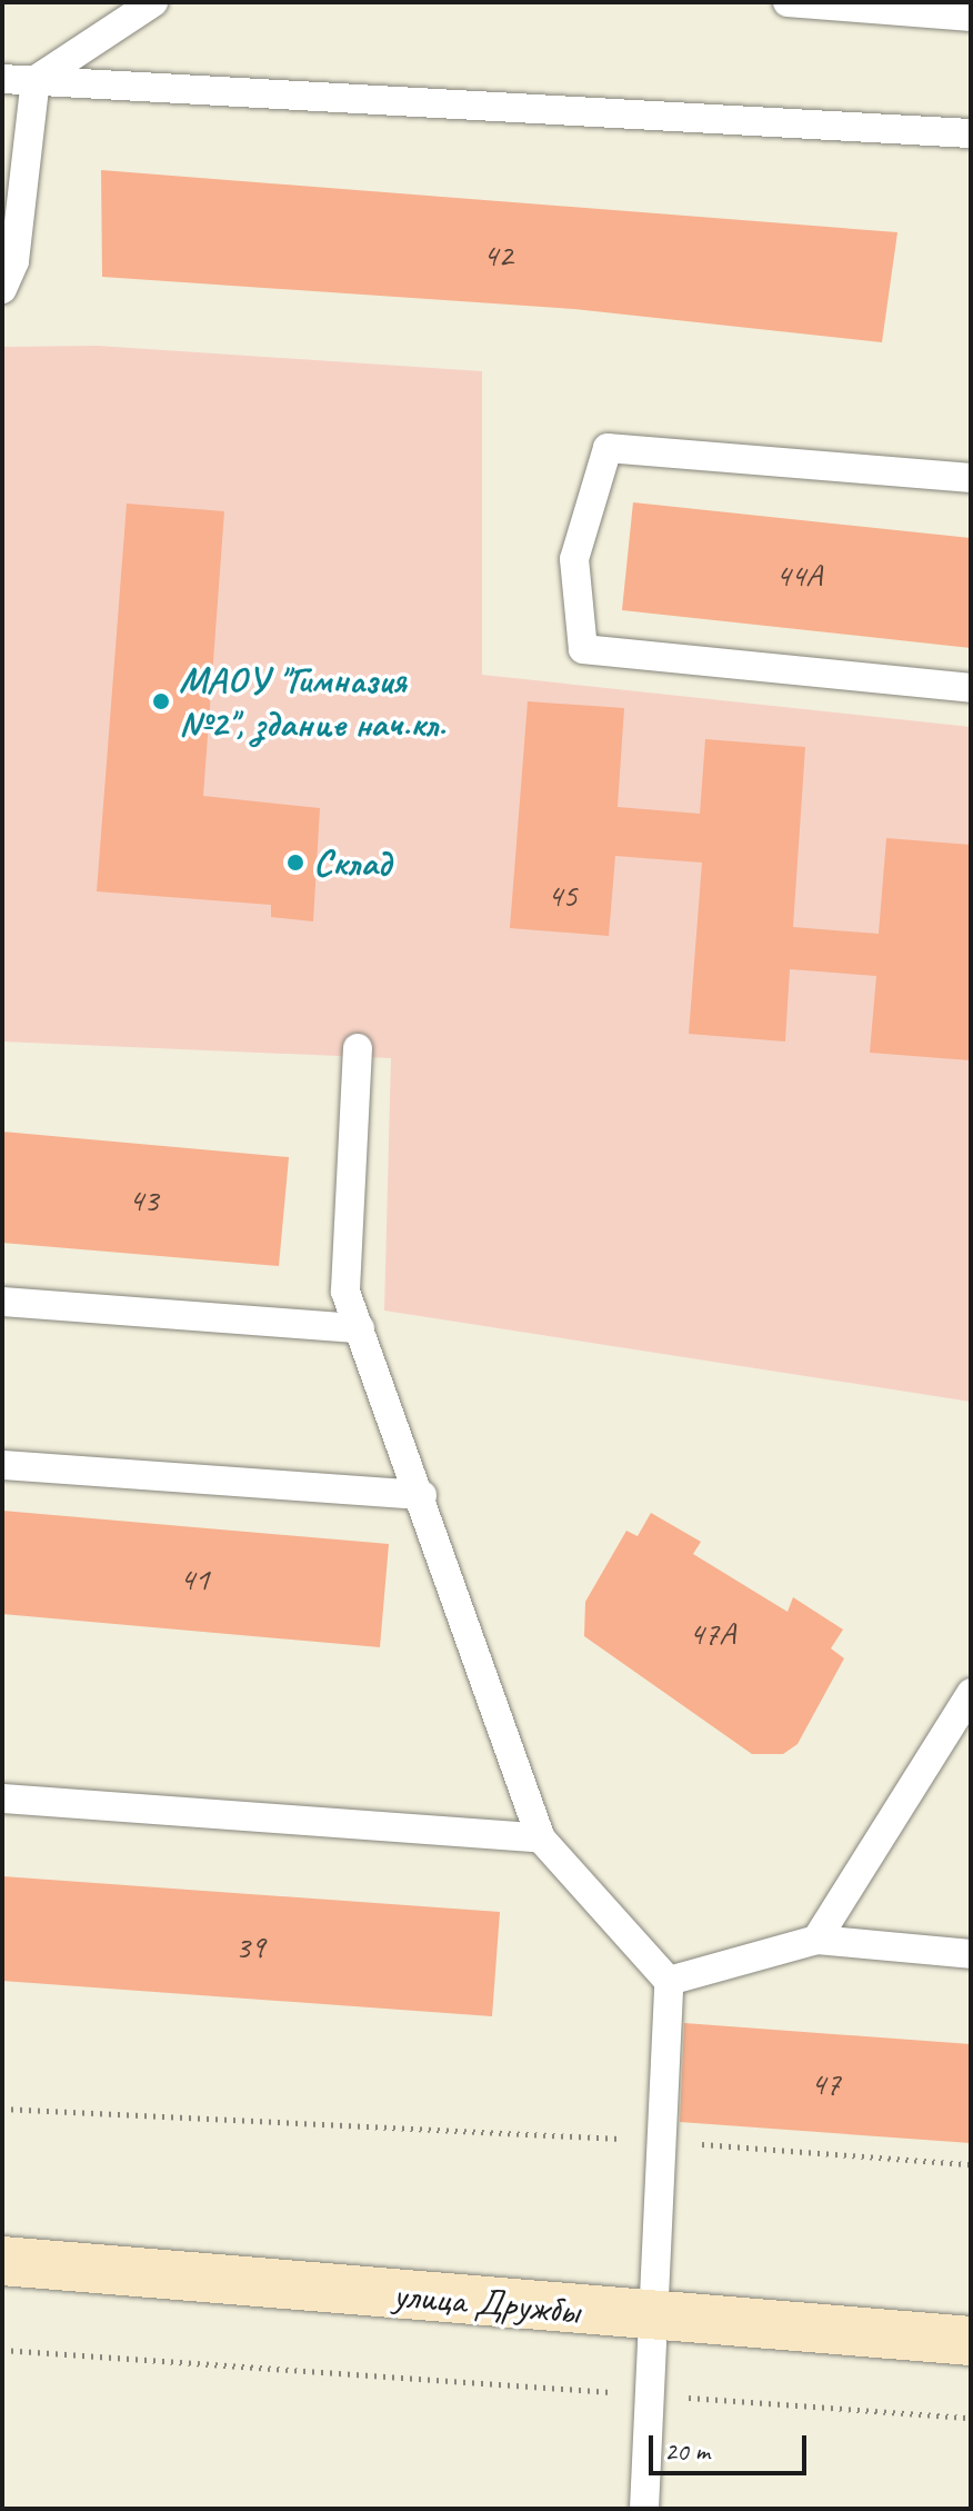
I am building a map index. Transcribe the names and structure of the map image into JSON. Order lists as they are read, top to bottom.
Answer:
{
  "streets": {
    "main road": ["улица Дружбы"]
  },
  "places": ["МАОУ \"Гимназия №2\", здание нач.кл.", "Склад"],
  "house_numbers": [
    "42",
    "44А",
    "45",
    "43",
    "41",
    "47А",
    "39",
    "47"
  ],
  "scale_bar": "20 m"
}
